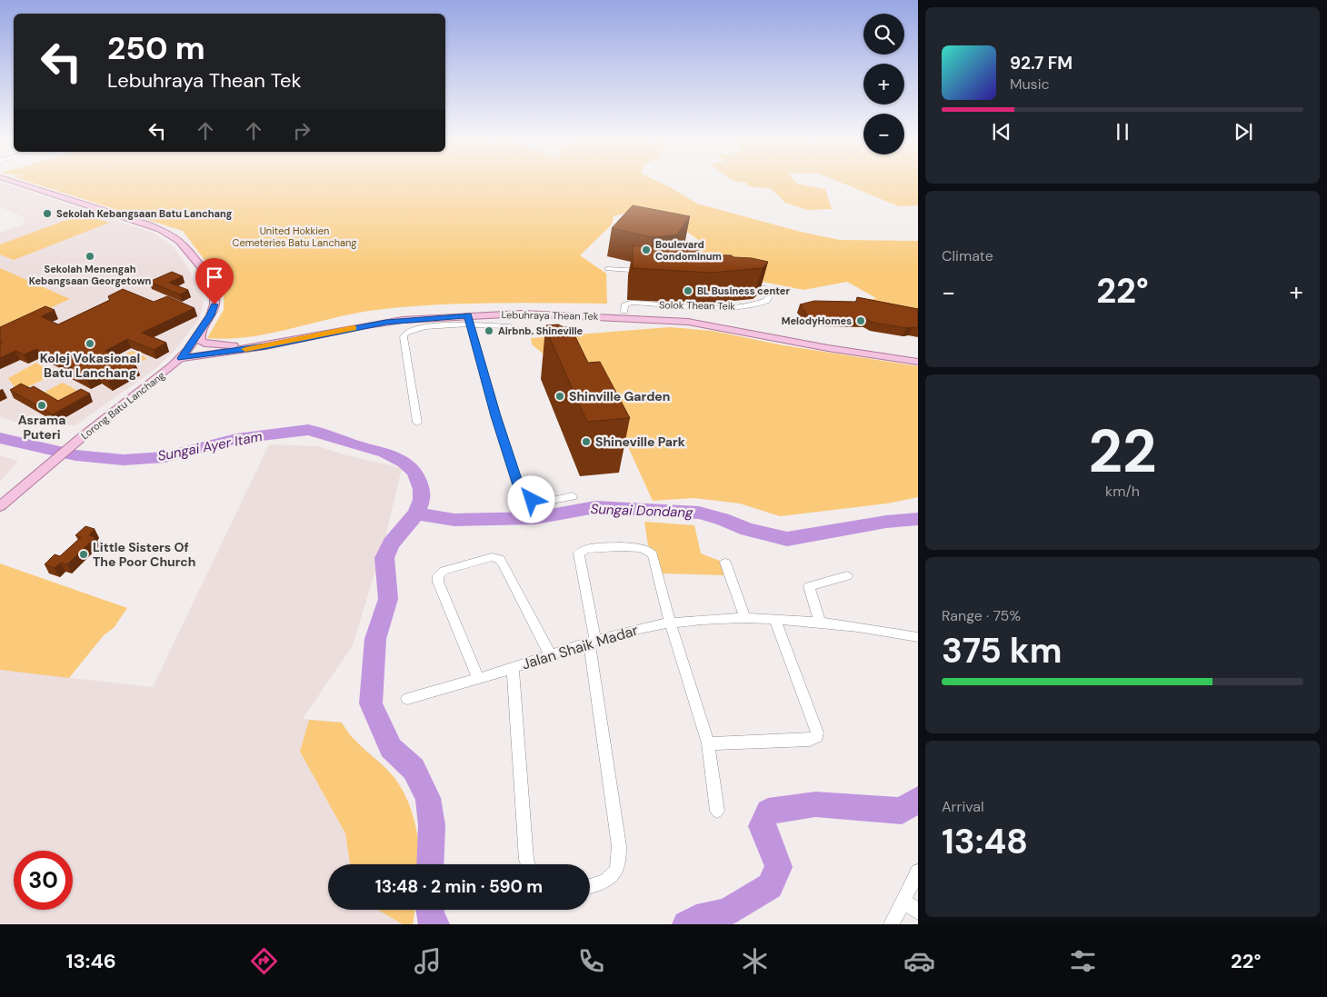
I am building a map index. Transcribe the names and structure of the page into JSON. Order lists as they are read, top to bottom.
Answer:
{
  "streets": {
    "main road": ["Lebuhraya Thean Tek", "Lorong Batu Lanchang"],
    "street": ["Solok Thean Teik", "Jalan Shaik Madar"]
  },
  "crossings": [
    ["Solok Thean Teik", "Lebuhraya Thean Tek"],
    ["Lebuhraya Thean Tek", "Lorong Batu Lanchang"]
  ],
  "water": ["Sungai Ayer Itam", "Sungai Dondang"],
  "parks": ["United Hokkien Cemeteries Batu Lanchang"],
  "places": [
    "Sekolah Kebangsaan Batu Lanchang",
    "Boulevard Condominum",
    "Sekolah Menengah Kebangsaan Georgetown",
    "BL Business center",
    "MelodyHomes",
    "Airbnb. Shineville",
    "Kolej Vokasional Batu Lanchang",
    "Shinville Garden",
    "Asrama Puteri",
    "Shineville Park",
    "Little Sisters Of The Poor Church"
  ],
  "page": {
    "map_buttons": ["+", "−"],
    "turn": ["250 m", "Lebuhraya Thean Tek"],
    "song": ["92.7 FM", "Music"],
    "tile": [
      "Climate",
      ["22", "km/h"],
      ["Range · 75%", "375 km"],
      ["Arrival", "13:48"]
    ],
    "heat": ["−", "22°", "+"],
    "limit": "30",
    "trip": "13:48 · 2 min · 590 m",
    "tabs": ["13:46", "22°"]
  }
}
